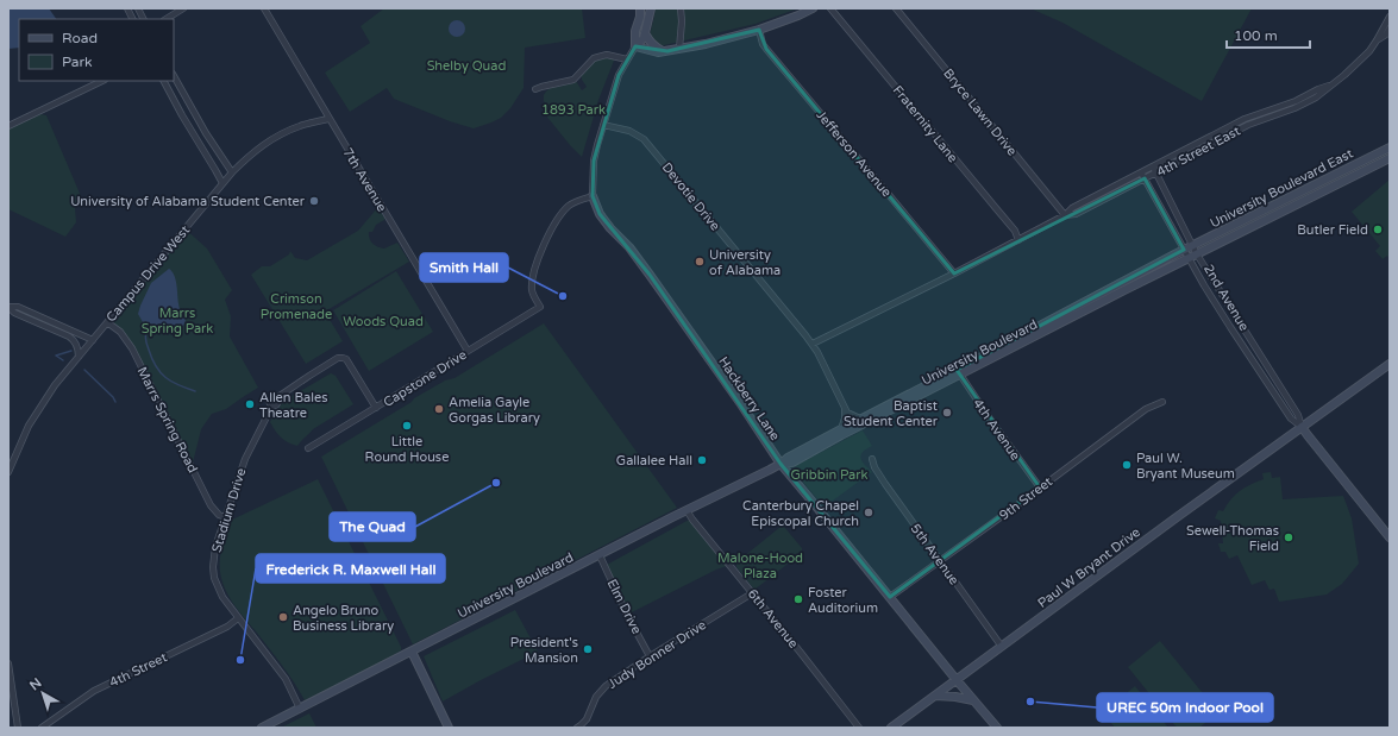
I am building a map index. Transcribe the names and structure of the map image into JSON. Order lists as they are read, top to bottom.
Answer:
{
  "streets": {
    "main road": [
      "University Boulevard East",
      "2nd Avenue",
      "University Boulevard",
      "Hackberry Lane",
      "Paul W Bryant Drive"
    ],
    "street": [
      "Bryce Lawn Drive",
      "Fraternity Lane",
      "4th Street East",
      "Jefferson Avenue",
      "7th Avenue",
      "Devotie Drive",
      "Campus Drive West",
      "Capstone Drive",
      "Marrs Spring Road",
      "4th Avenue",
      "9th Street",
      "Stadium Drive",
      "5th Avenue",
      "Elm Drive",
      "6th Avenue",
      "Judy Bonner Drive",
      "4th Street"
    ]
  },
  "crossings": [
    ["Bryce Lawn Drive", "4th Street East"],
    ["Fraternity Lane", "4th Street East"],
    ["4th Street East", "Jefferson Avenue"],
    ["4th Street East", "Devotie Drive"],
    ["4th Street East", "2nd Avenue"],
    ["7th Avenue", "Campus Drive West"],
    ["7th Avenue", "Capstone Drive"],
    ["University Boulevard East", "2nd Avenue"],
    ["University Boulevard East", "University Boulevard"],
    ["Devotie Drive", "University Boulevard"],
    ["Devotie Drive", "Hackberry Lane"],
    ["Campus Drive West", "Marrs Spring Road"],
    ["2nd Avenue", "University Boulevard"],
    ["2nd Avenue", "Paul W Bryant Drive"],
    ["University Boulevard", "Hackberry Lane"],
    ["University Boulevard", "4th Avenue"],
    ["University Boulevard", "Stadium Drive"],
    ["University Boulevard", "Elm Drive"],
    ["University Boulevard", "6th Avenue"],
    ["Capstone Drive", "Hackberry Lane"],
    ["Capstone Drive", "Stadium Drive"],
    ["Hackberry Lane", "9th Street"],
    ["Hackberry Lane", "Paul W Bryant Drive"],
    ["Marrs Spring Road", "Stadium Drive"],
    ["4th Avenue", "9th Street"],
    ["9th Street", "5th Avenue"],
    ["Stadium Drive", "4th Street"],
    ["5th Avenue", "Paul W Bryant Drive"],
    ["Elm Drive", "Judy Bonner Drive"],
    ["6th Avenue", "Judy Bonner Drive"]
  ],
  "parks": [
    "Shelby Quad",
    "1893 Park",
    "Crimson Promenade",
    "Marrs Spring Park",
    "Woods Quad",
    "Gribbin Park",
    "Malone-Hood Plaza"
  ],
  "places": [
    "University of Alabama Student Center",
    "Butler Field",
    "University of Alabama",
    "Smith Hall",
    "Allen Bales Theatre",
    "Amelia Gayle Gorgas Library",
    "Baptist Student Center",
    "Little Round House",
    "Gallalee Hall",
    "Paul W. Bryant Museum",
    "The Quad",
    "Canterbury Chapel Episcopal Church",
    "Sewell-Thomas Field",
    "Foster Auditorium",
    "Angelo Bruno Business Library",
    "President's Mansion",
    "Frederick R. Maxwell Hall",
    "UREC 50m Indoor Pool"
  ],
  "legend": ["Road", "Park"],
  "scale_bar": "100 m",
  "north": "top left"
}
